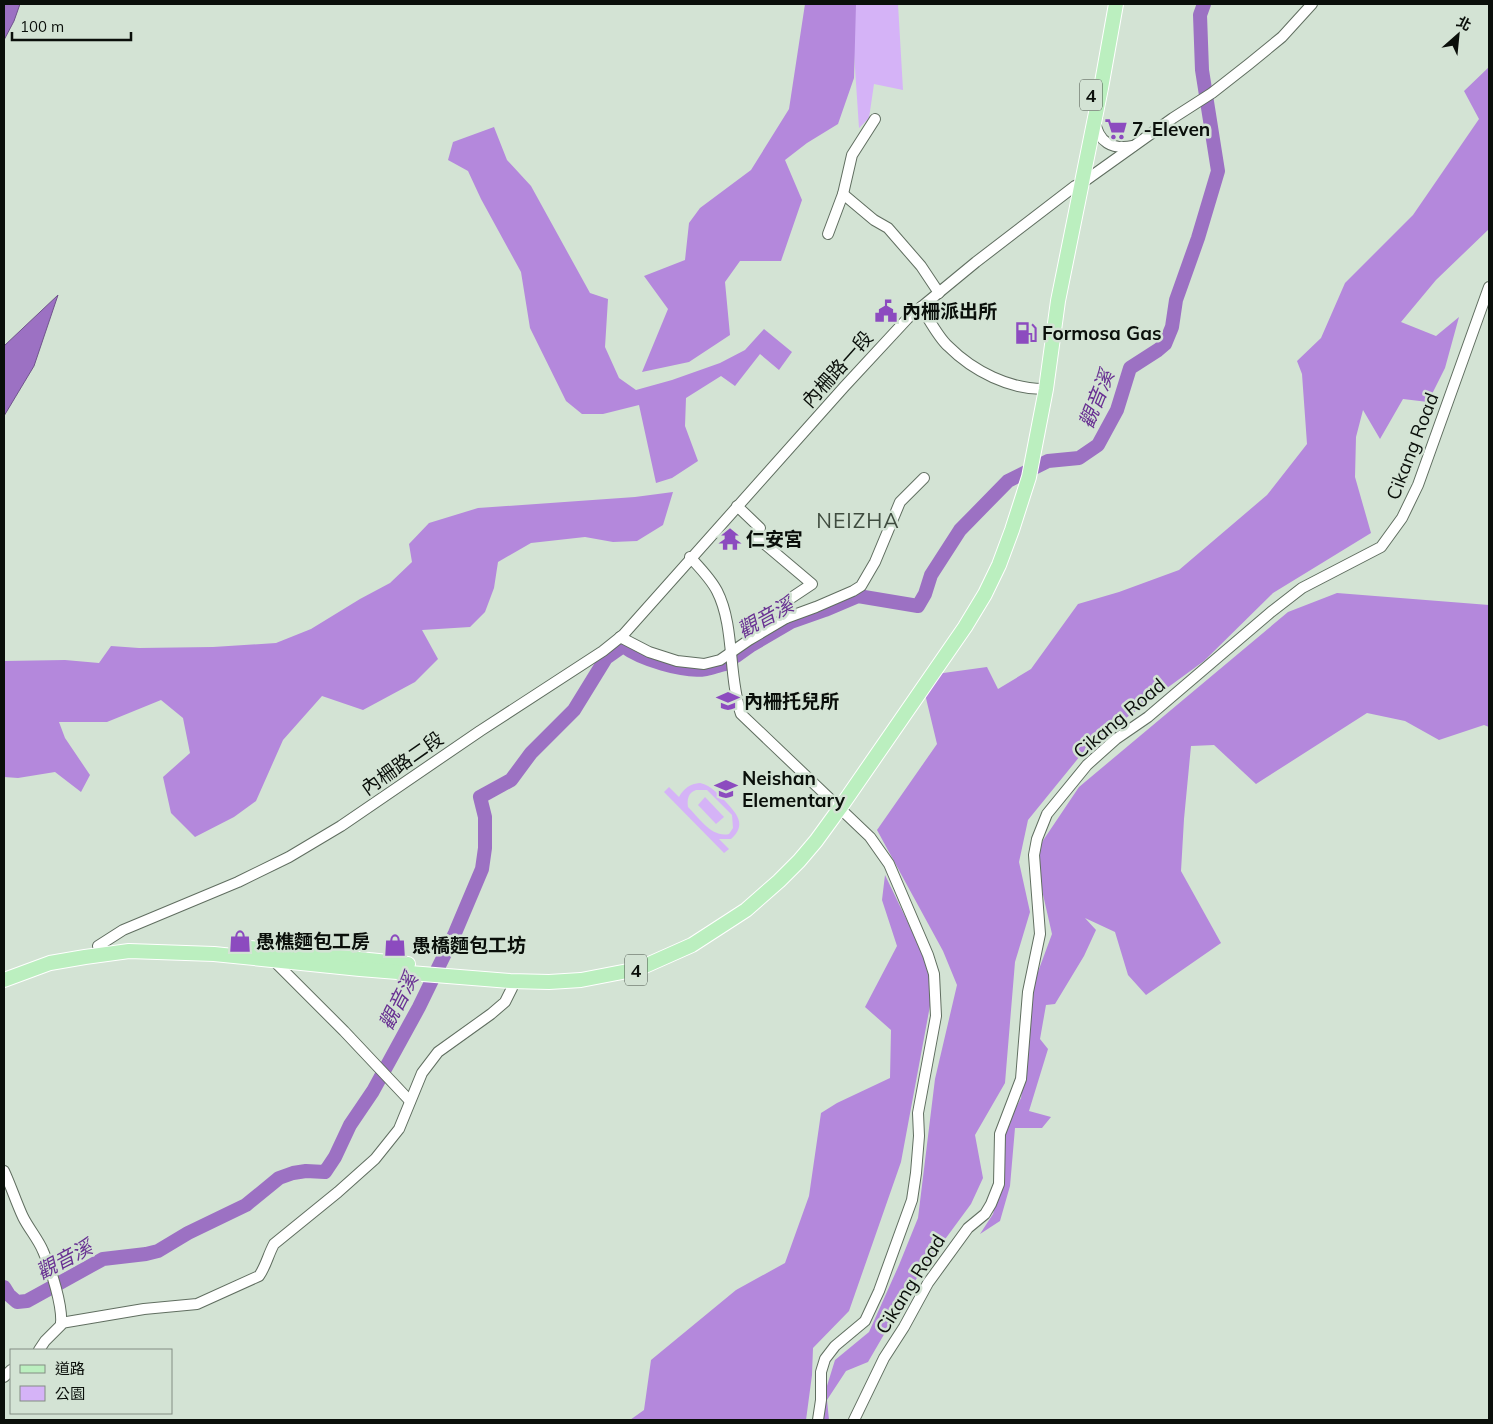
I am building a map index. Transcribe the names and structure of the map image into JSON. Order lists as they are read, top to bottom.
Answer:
{
  "streets": {
    "main road": ["4"],
    "street": ["內柵路一段", "Cikang Road", "內柵路二段"]
  },
  "crossings": [
    ["4", "內柵路一段"],
    ["4", "內柵路二段"],
    ["內柵路一段", "內柵路二段"]
  ],
  "districts": ["NEIZHA"],
  "water": ["觀音溪"],
  "places": {
    "supermarket": ["7-Eleven"],
    "public building": ["內柵派出所"],
    "fuel station": ["Formosa Gas"],
    "temple": ["仁安宮"],
    "school or university": ["內柵托兒所", "Neishan Elementary"],
    "shop": ["愚樵麵包工房", "愚橋麵包工坊"]
  },
  "legend": ["道路", "公園"],
  "scale_bar": "100 m",
  "north": "top right"
}
